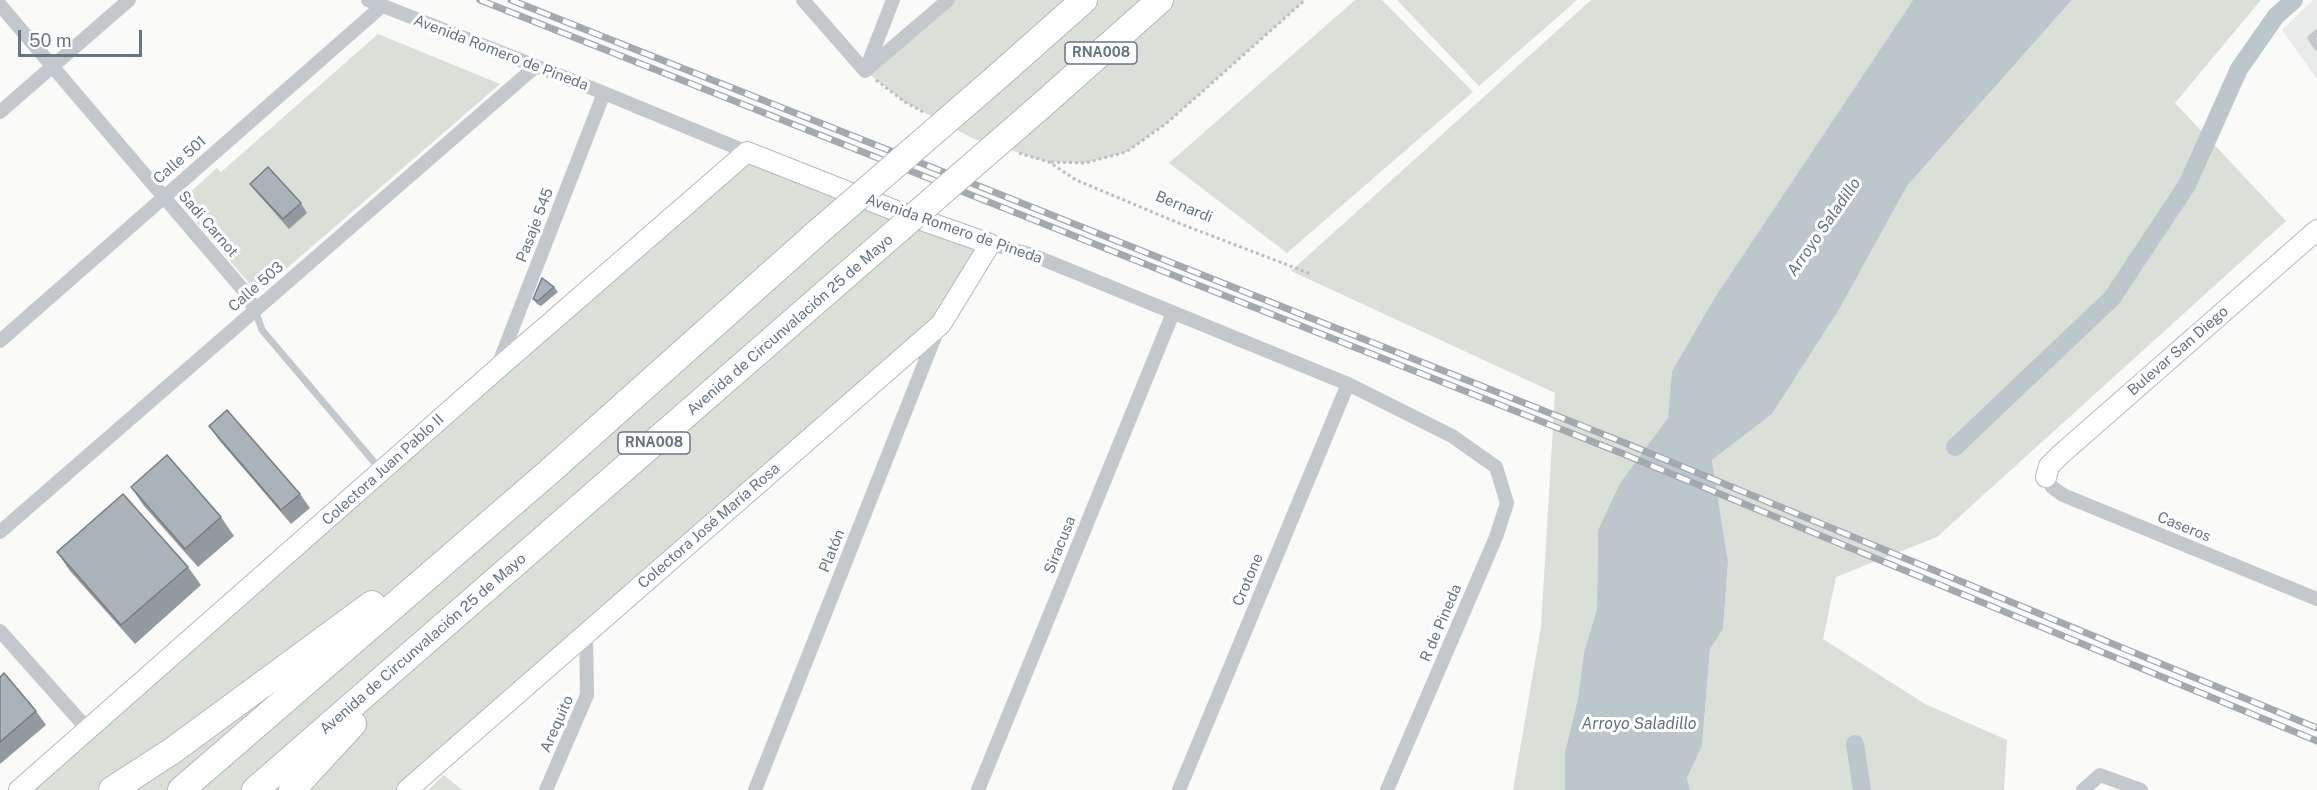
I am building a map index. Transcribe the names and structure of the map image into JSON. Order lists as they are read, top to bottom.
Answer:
{
  "streets": {
    "highway": ["RNA008", "Avenida de Circunvalación 25 de Mayo"],
    "main road": [
      "Avenida Romero de Pineda",
      "Bulevar San Diego",
      "Colectora Juan Pablo II",
      "Colectora José María Rosa"
    ],
    "street": [
      "Calle 501",
      "Sadi Carnot",
      "Pasaje 545",
      "Calle 503",
      "Caseros",
      "Siracusa",
      "Platón",
      "Crotone",
      "R de Pineda",
      "Arequito"
    ],
    "path": ["Bernardi"]
  },
  "crossings": [
    ["Avenida Romero de Pineda", "Calle 501"],
    ["Avenida Romero de Pineda", "Pasaje 545"],
    ["Avenida Romero de Pineda", "Calle 503"],
    ["Avenida Romero de Pineda", "Colectora Juan Pablo II"],
    ["Avenida Romero de Pineda", "Colectora José María Rosa"],
    ["Avenida Romero de Pineda", "Siracusa"],
    ["Avenida Romero de Pineda", "Crotone"],
    ["Avenida Romero de Pineda", "R de Pineda"],
    ["Calle 501", "Sadi Carnot"],
    ["Sadi Carnot", "Calle 503"],
    ["Sadi Carnot", "Colectora Juan Pablo II"],
    ["Pasaje 545", "Colectora Juan Pablo II"],
    ["Bulevar San Diego", "Caseros"],
    ["Colectora José María Rosa", "Platón"],
    ["Colectora José María Rosa", "Arequito"]
  ],
  "water": ["Arroyo Saladillo"],
  "scale_bar": "50 m"
}
